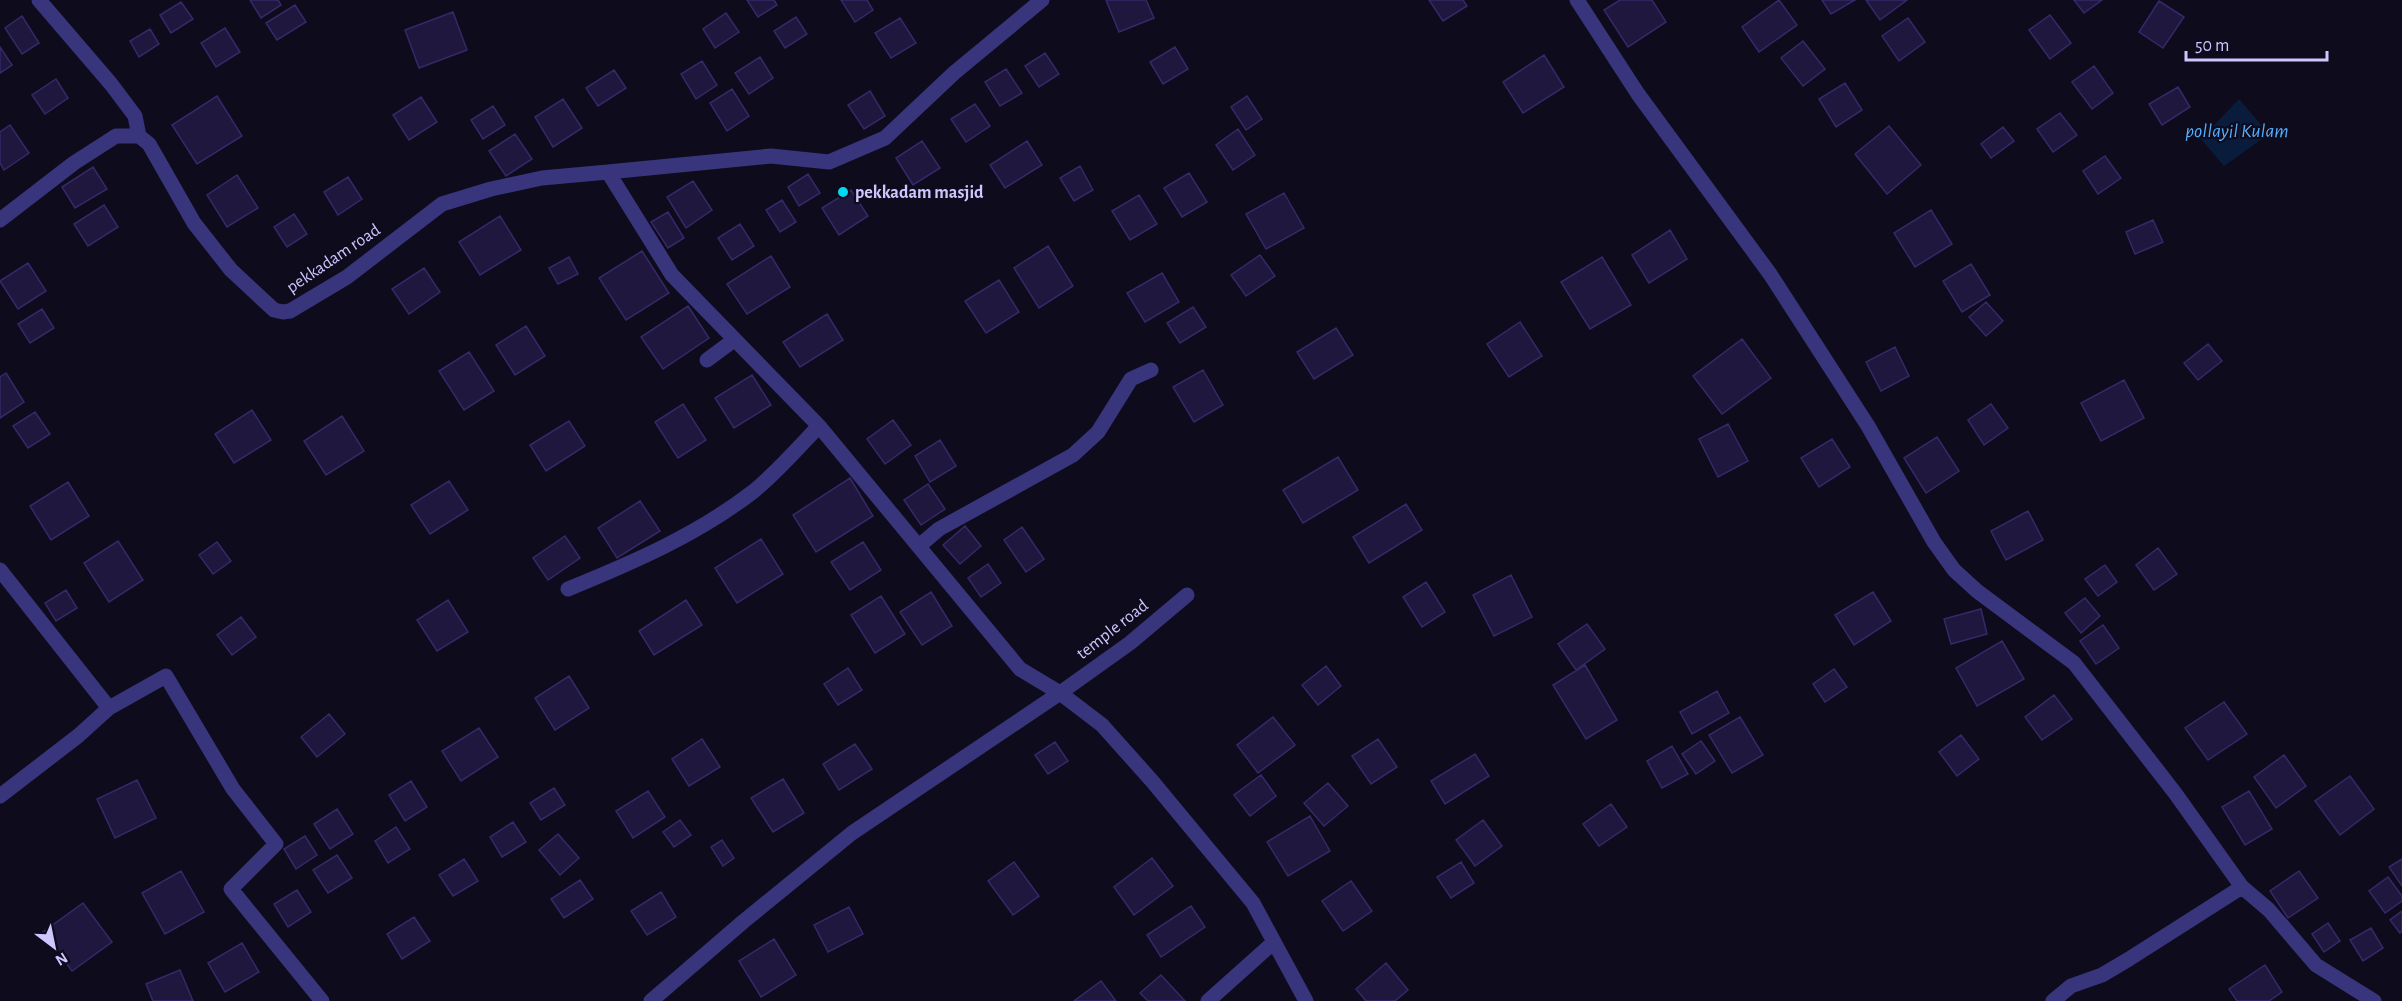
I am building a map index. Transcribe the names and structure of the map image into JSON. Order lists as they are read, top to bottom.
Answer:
{
  "streets": {
    "street": ["pekkadam road", "temple road"]
  },
  "water": ["pollayil Kulam"],
  "places": ["pekkadam masjid"],
  "scale_bar": "50 m",
  "north": "bottom right"
}
